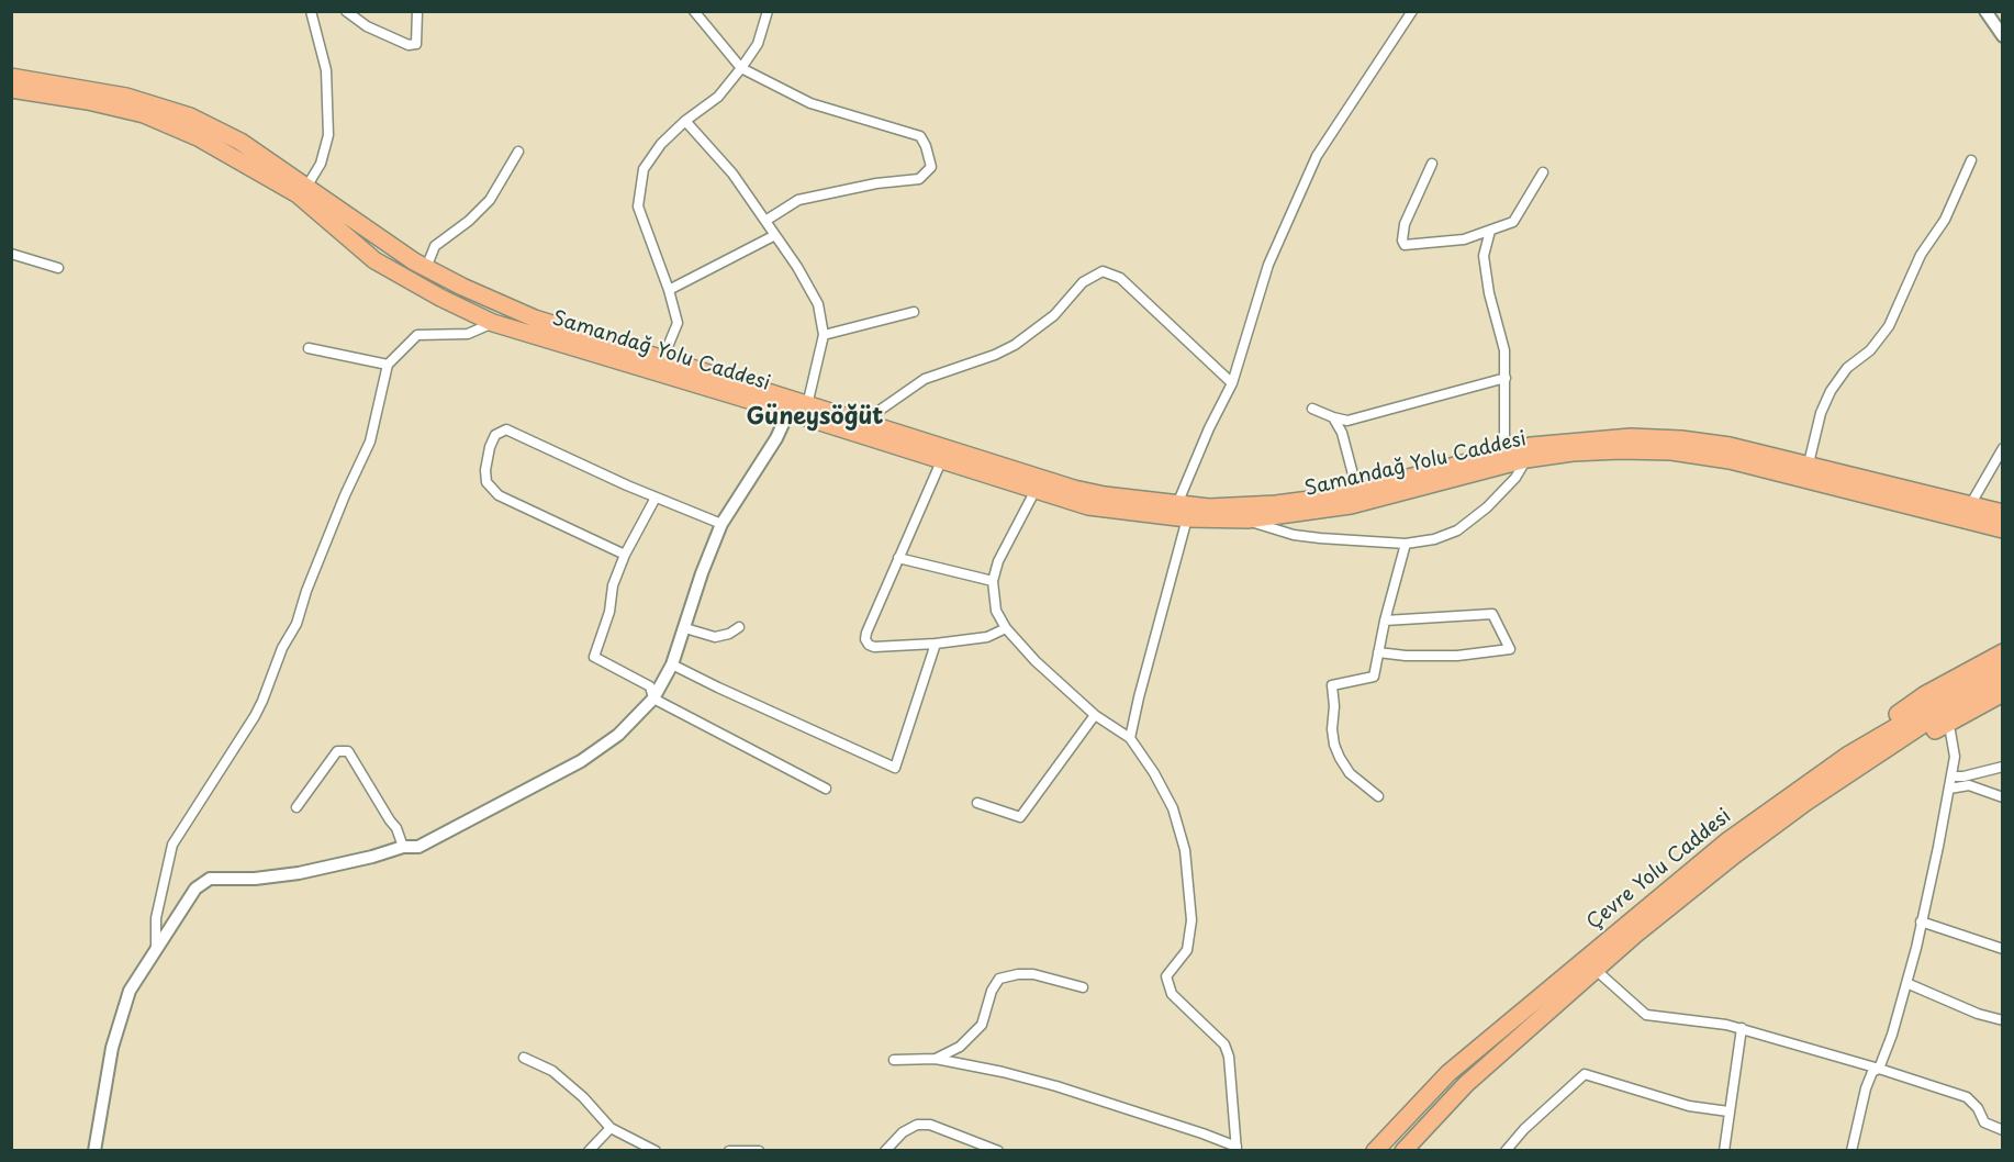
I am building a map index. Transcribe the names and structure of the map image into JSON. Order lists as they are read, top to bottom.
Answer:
{
  "streets": {
    "highway": ["Samandağ Yolu Caddesi", "Çevre Yolu Caddesi"]
  },
  "districts": ["Güneysöğüt"]
}
